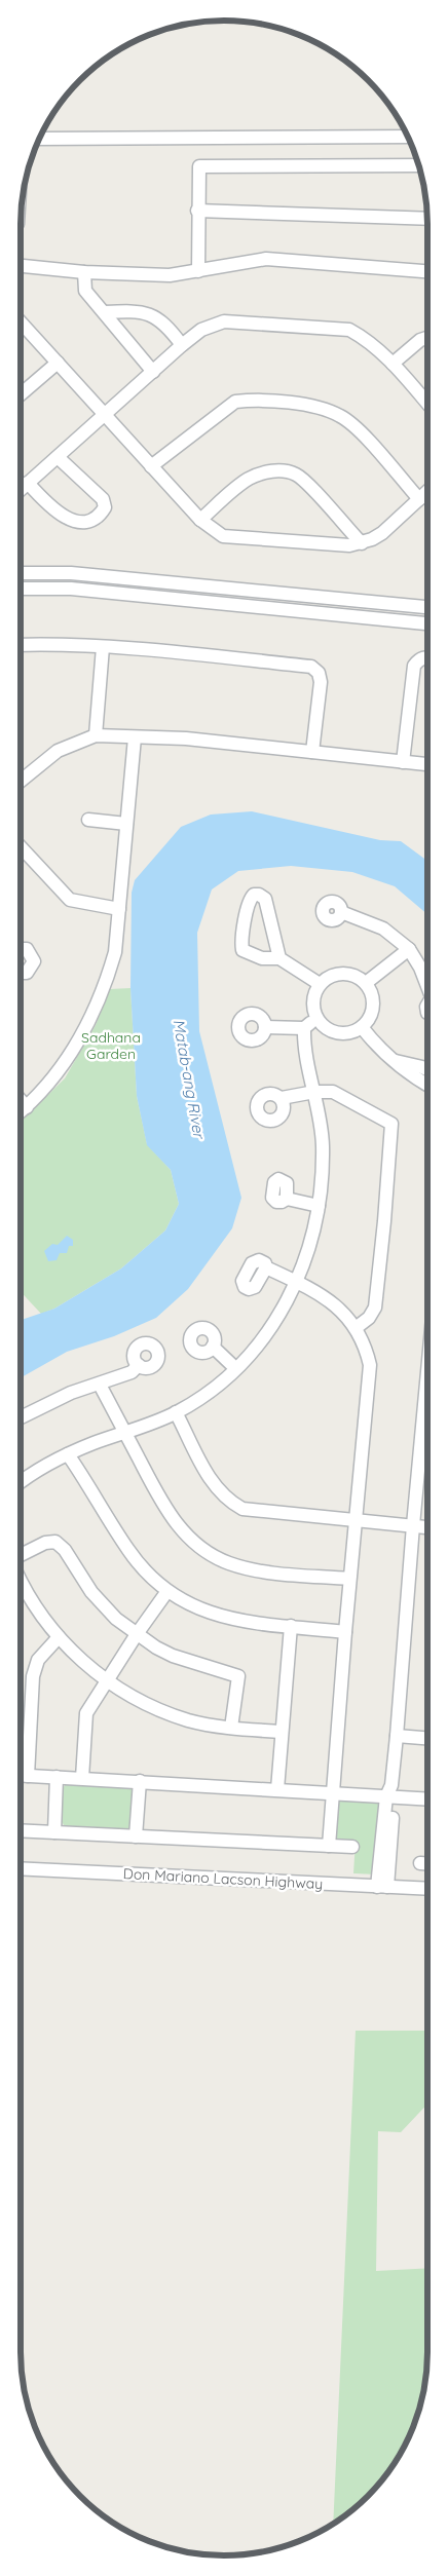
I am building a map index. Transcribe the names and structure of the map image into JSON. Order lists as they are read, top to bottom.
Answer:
{
  "streets": {
    "street": ["Don Mariano Lacson Highway"]
  },
  "water": ["Matab-ang River"],
  "parks": ["Sadhana Garden"]
}
